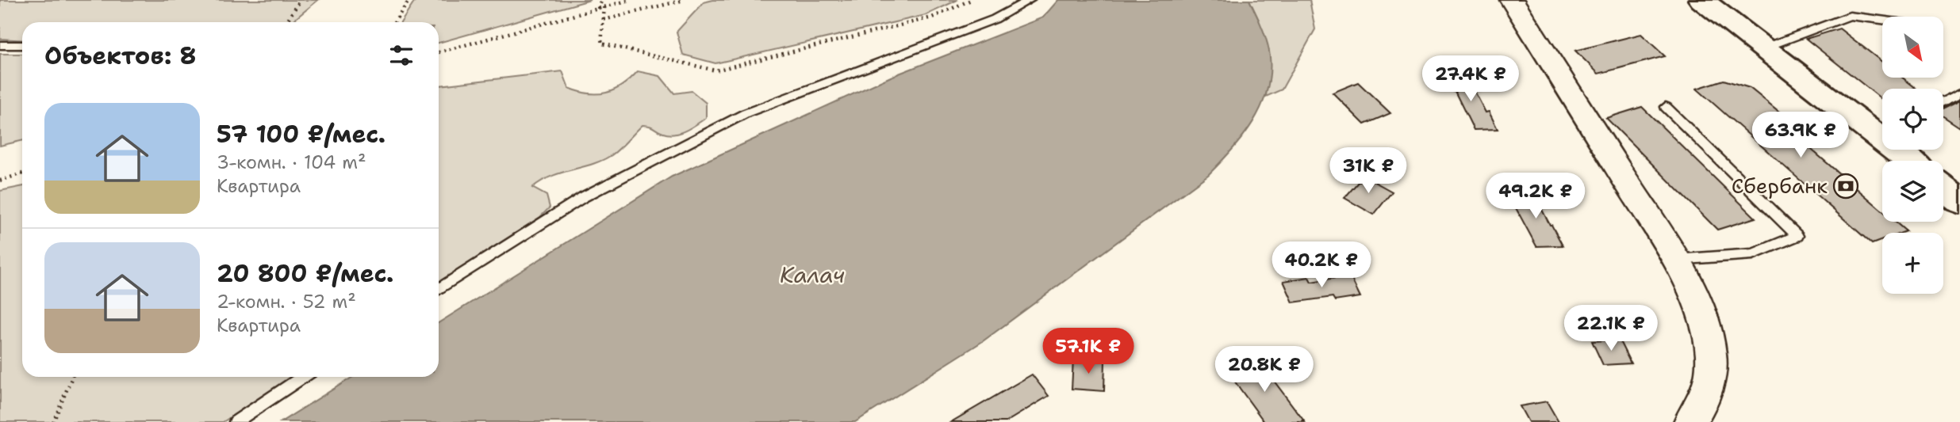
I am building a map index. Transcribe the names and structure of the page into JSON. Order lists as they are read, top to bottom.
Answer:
{
  "water": ["Калач"],
  "places": {
    "bank": ["Сбербанк"]
  },
  "north": "bottom right",
  "page": {
    "map_buttons": "+",
    "heading": "Объектов: 8",
    "price": [
      "27.4K ₽",
      "63.9K ₽",
      "31K ₽",
      "49.2K ₽",
      "40.2K ₽",
      "22.1K ₽",
      "57.1K ₽",
      "20.8K ₽"
    ],
    "list": [
      {
        "name": "57 100 ₽/мес.",
        "note": "3-комн. · 104 m² · Квартира"
      },
      {
        "name": "20 800 ₽/мес.",
        "note": "2-комн. · 52 m² · Квартира"
      }
    ]
  }
}
